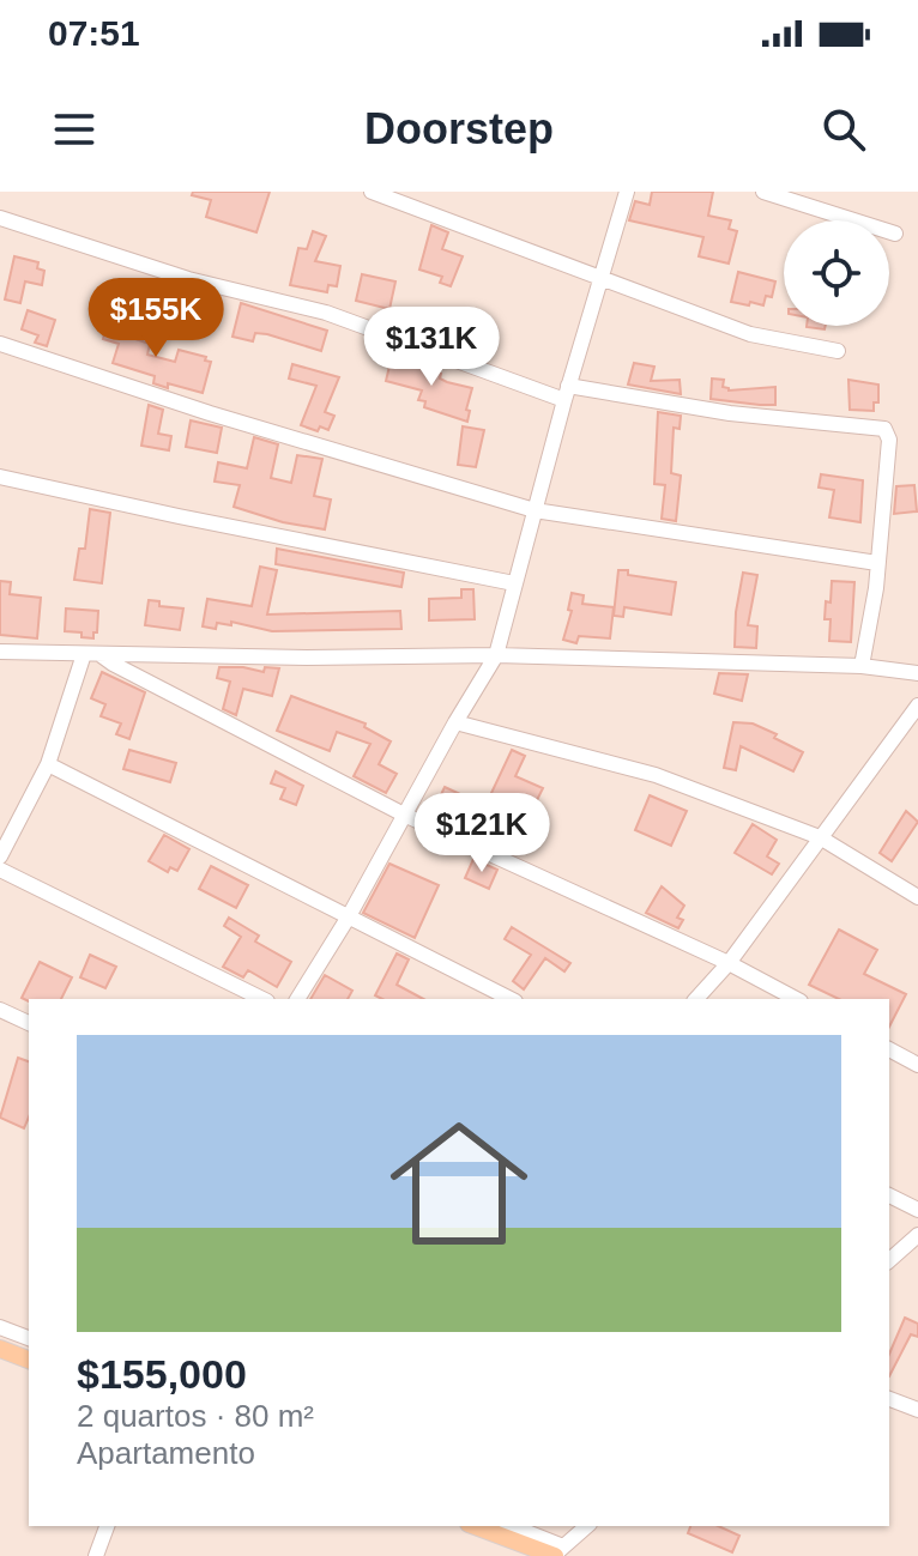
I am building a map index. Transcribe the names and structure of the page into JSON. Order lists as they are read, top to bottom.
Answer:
{
  "page": {
    "status": "07:51",
    "header": "Doorstep",
    "price": ["$155K", "$131K", "$121K"],
    "list": [
      {
        "name": "$155,000",
        "note": "2 quartos · 80 m² · Apartamento"
      }
    ]
  }
}
